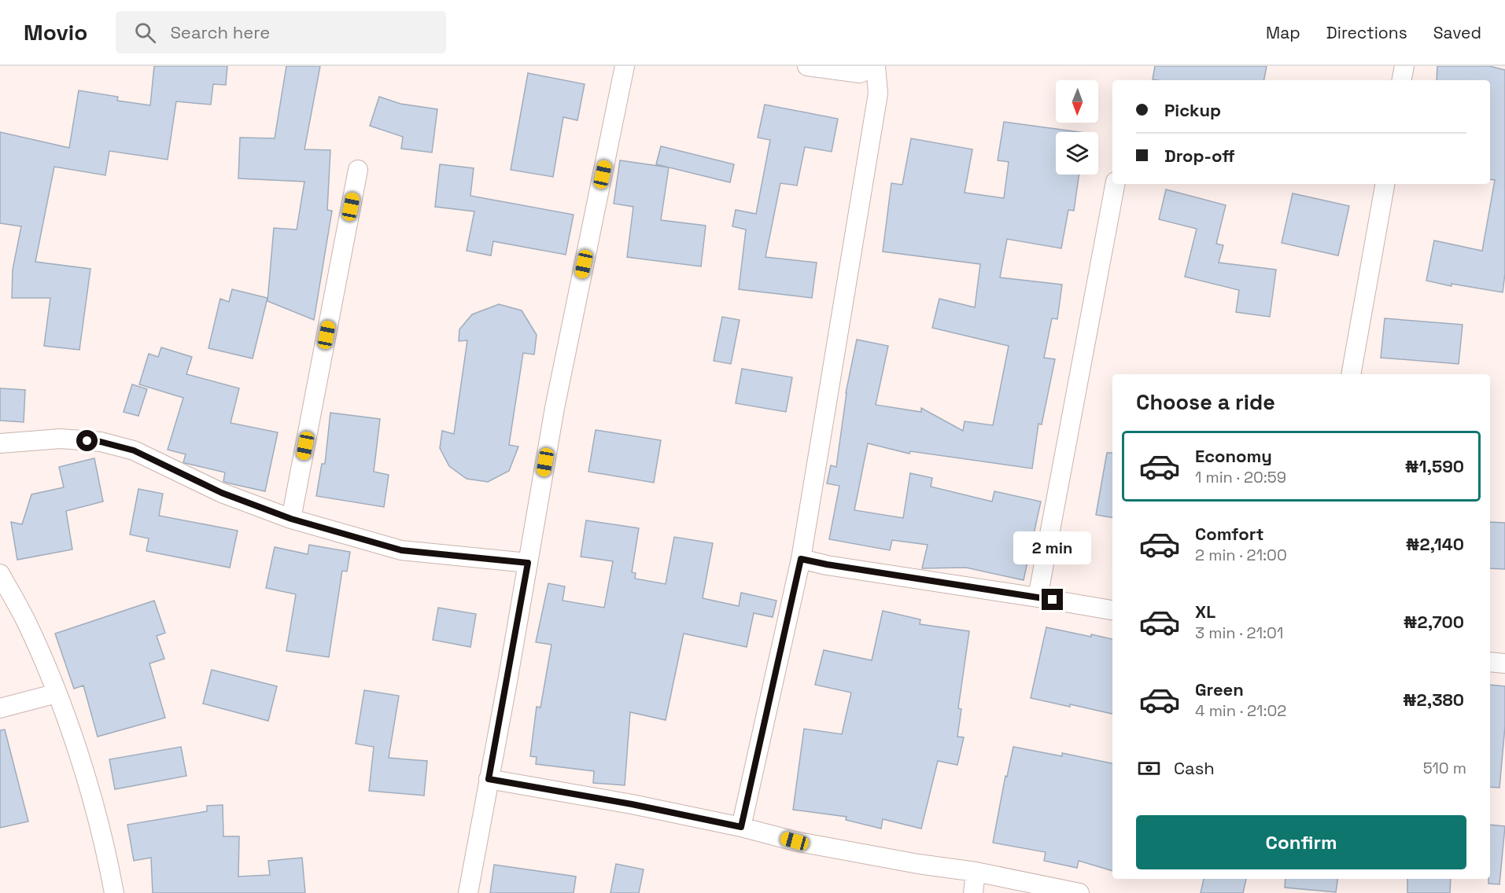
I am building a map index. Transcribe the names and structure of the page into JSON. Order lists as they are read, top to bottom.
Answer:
{
  "north": "bottom",
  "page": {
    "header": "Movio",
    "search": "Search here",
    "nav": ["Map", "Directions", "Saved"],
    "banner": ["Pickup", "Drop-off"],
    "heading": "Choose a ride",
    "list": [
      {
        "name": "Economy",
        "note": "1 min · 20:59",
        "value": "₦1,590"
      },
      {
        "name": "Comfort",
        "note": "2 min · 21:00",
        "value": "₦2,140"
      },
      {
        "name": "XL",
        "note": "3 min · 21:01",
        "value": "₦2,700"
      },
      {
        "name": "Green",
        "note": "4 min · 21:02",
        "value": "₦2,380"
      }
    ],
    "bubble": "2 min",
    "pay": ["Cash", "510 m"],
    "buttons": "Confirm"
  }
}
